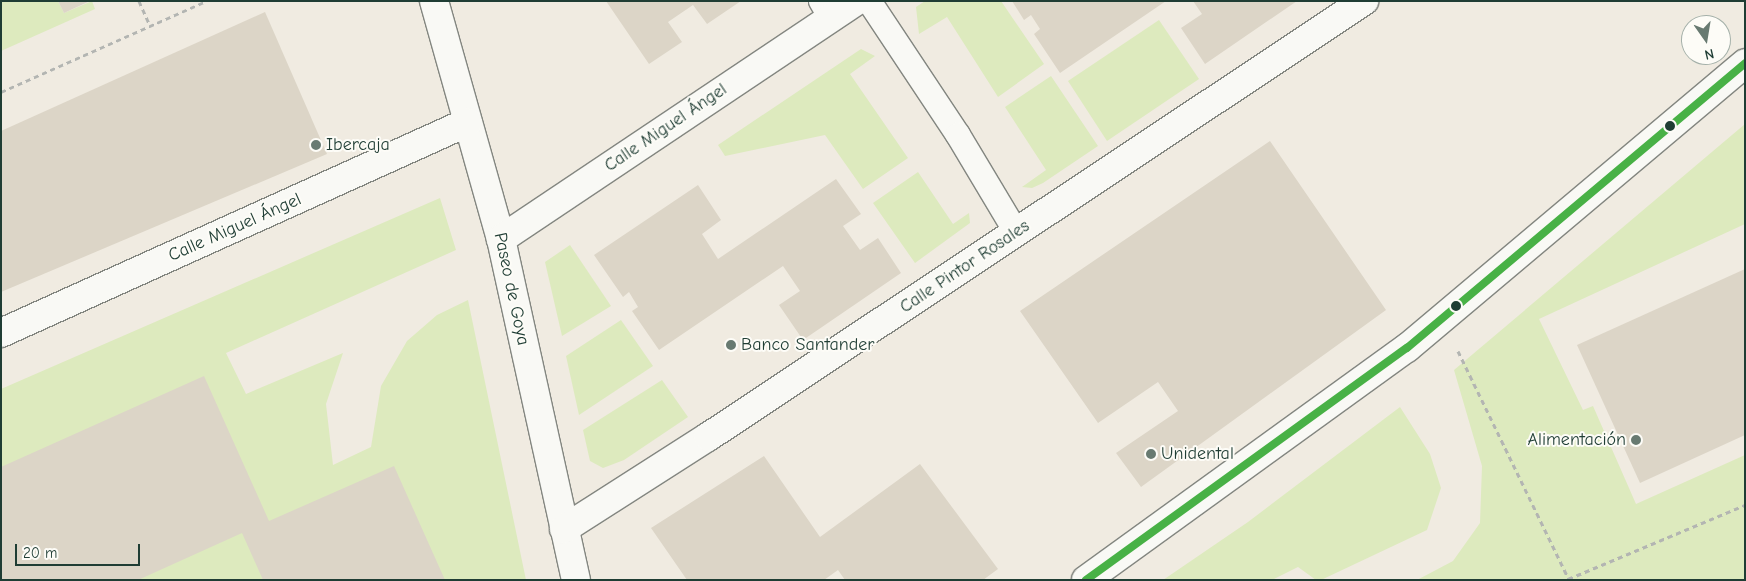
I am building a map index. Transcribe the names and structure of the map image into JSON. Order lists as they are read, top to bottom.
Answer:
{
  "streets": {
    "street": ["Calle Miguel Ángel", "Calle Pintor Rosales", "Paseo de Goya"]
  },
  "crossings": [
    ["Calle Miguel Ángel", "Paseo de Goya"],
    ["Calle Pintor Rosales", "Paseo de Goya"]
  ],
  "places": [
    "Ibercaja",
    "Banco Santander",
    "Alimentación",
    "Unidental"
  ],
  "scale_bar": "20 m",
  "north": "bottom"
}
